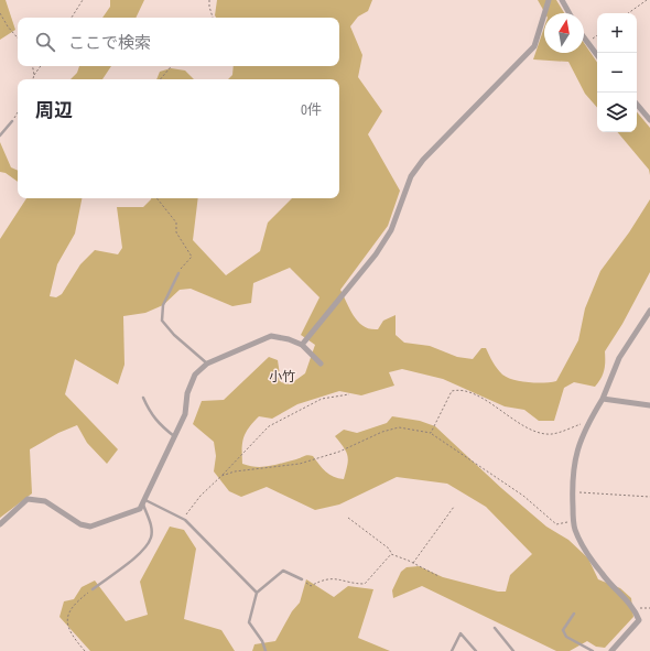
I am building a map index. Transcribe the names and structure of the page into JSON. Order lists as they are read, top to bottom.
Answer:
{
  "districts": ["小竹"],
  "north": "top",
  "page": {
    "map_buttons": ["+", "−"],
    "search": "ここで検索",
    "heading": ["周辺", "0件"]
  }
}
